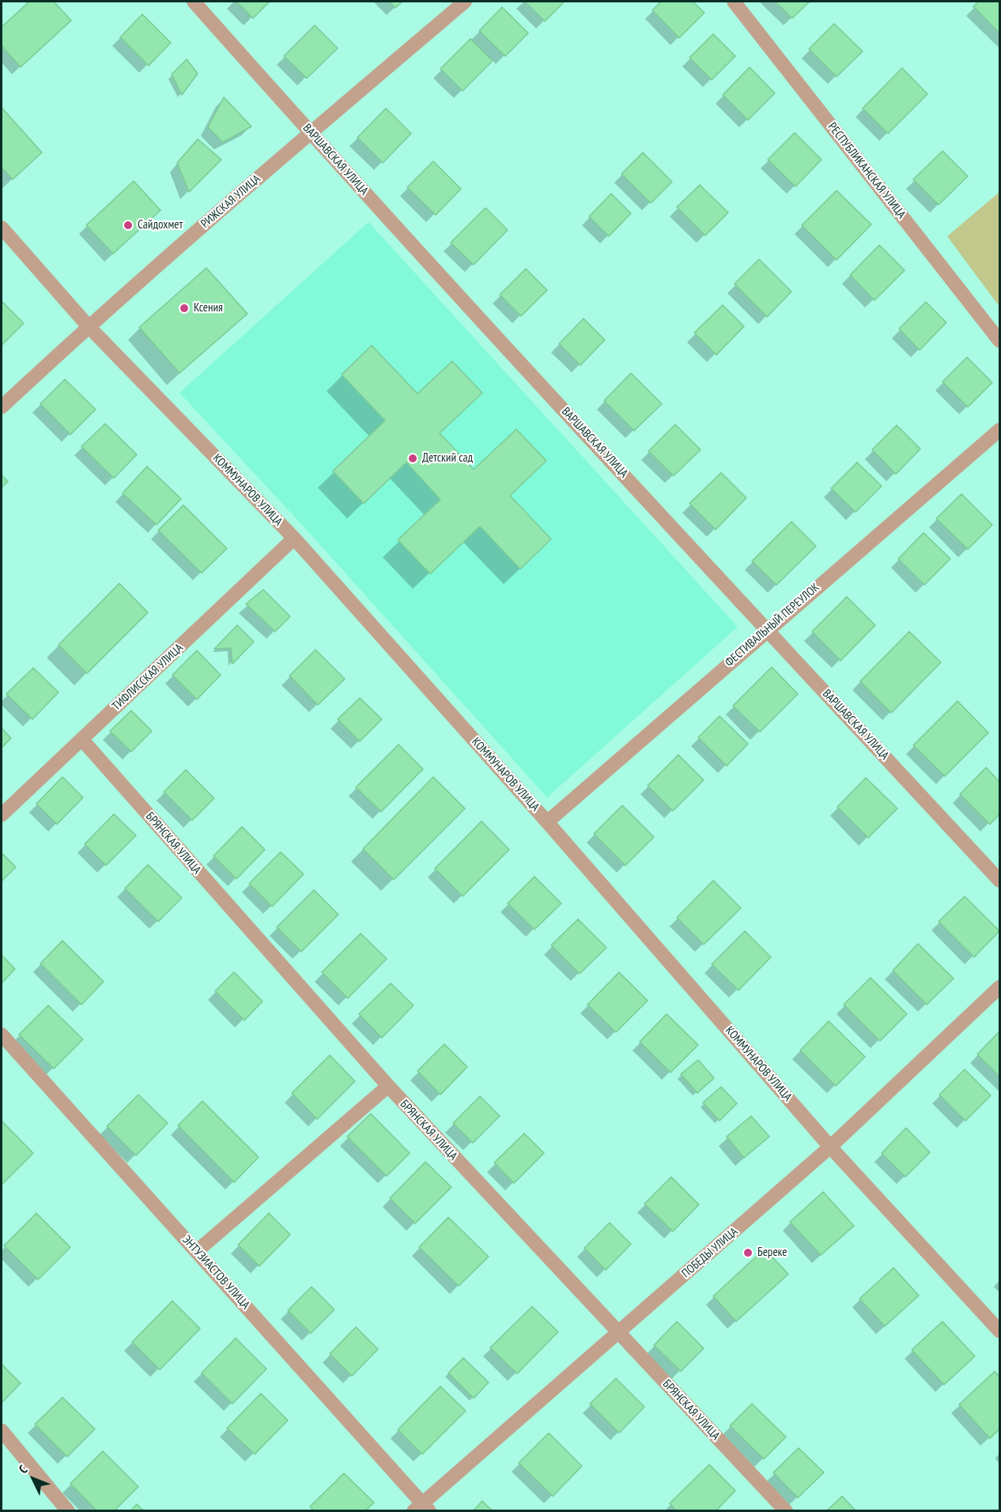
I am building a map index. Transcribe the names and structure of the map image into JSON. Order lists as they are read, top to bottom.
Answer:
{
  "streets": {
    "street": [
      "ВАРШАВСКАЯ УЛИЦА",
      "РЕСПУБЛИКАНСКАЯ УЛИЦА",
      "РИЖСКАЯ УЛИЦА",
      "КОММУНАРОВ УЛИЦА",
      "ФЕСТИВАЛЬНЫЙ ПЕРЕУЛОК",
      "ТИФЛИССКАЯ УЛИЦА",
      "БРЯНСКАЯ УЛИЦА",
      "ПОБЕДЫ УЛИЦА",
      "ЭНТУЗИАСТОВ УЛИЦА"
    ]
  },
  "crossings": [
    ["ВАРШАВСКАЯ УЛИЦА", "РИЖСКАЯ УЛИЦА"],
    ["ВАРШАВСКАЯ УЛИЦА", "ФЕСТИВАЛЬНЫЙ ПЕРЕУЛОК"],
    ["РИЖСКАЯ УЛИЦА", "КОММУНАРОВ УЛИЦА"],
    ["КОММУНАРОВ УЛИЦА", "ФЕСТИВАЛЬНЫЙ ПЕРЕУЛОК"],
    ["КОММУНАРОВ УЛИЦА", "ТИФЛИССКАЯ УЛИЦА"],
    ["КОММУНАРОВ УЛИЦА", "ПОБЕДЫ УЛИЦА"],
    ["ТИФЛИССКАЯ УЛИЦА", "БРЯНСКАЯ УЛИЦА"],
    ["БРЯНСКАЯ УЛИЦА", "ПОБЕДЫ УЛИЦА"],
    ["ПОБЕДЫ УЛИЦА", "ЭНТУЗИАСТОВ УЛИЦА"]
  ],
  "places": [
    "Сайдохмет",
    "Ксения",
    "Детский сад",
    "Береке"
  ],
  "north": "top left"
}
